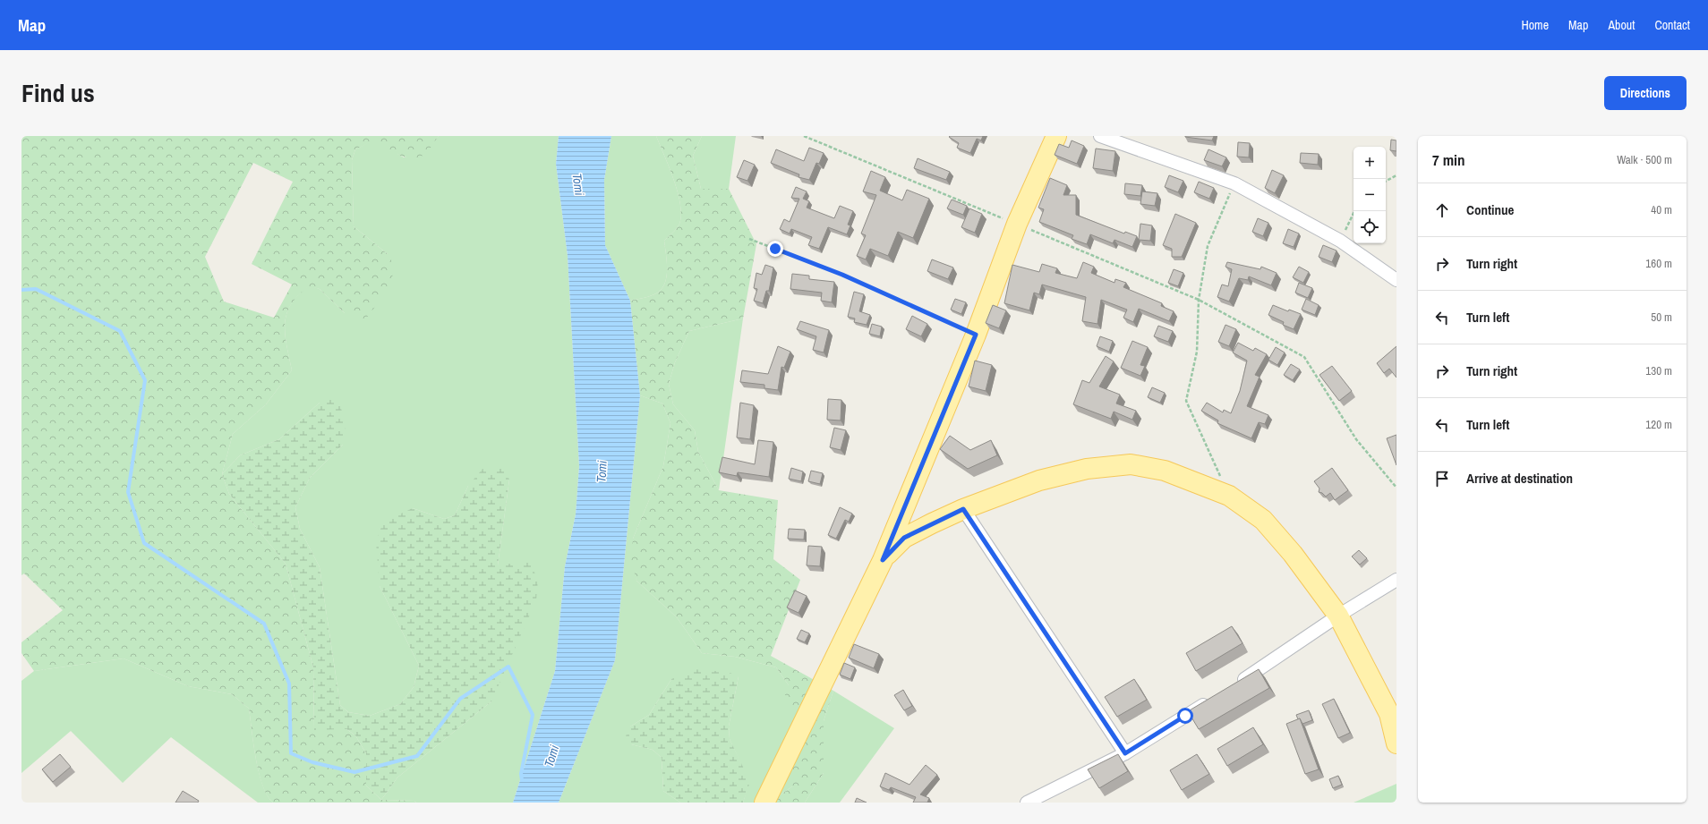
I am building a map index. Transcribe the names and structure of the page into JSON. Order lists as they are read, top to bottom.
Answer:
{
  "water": ["Tomi"],
  "page": {
    "header": "Map",
    "nav": [
      "Home",
      "Map",
      "About",
      "Contact"
    ],
    "title": "Find us",
    "buttons": "Directions",
    "heading": ["7 min", "Walk · 500 m"],
    "map_buttons": ["+", "−"],
    "list": [
      ["Continue", "40 m"],
      ["Turn right", "160 m"],
      ["Turn left", "50 m"],
      ["Turn right", "130 m"],
      ["Turn left", "120 m"],
      "Arrive at destination"
    ]
  }
}
